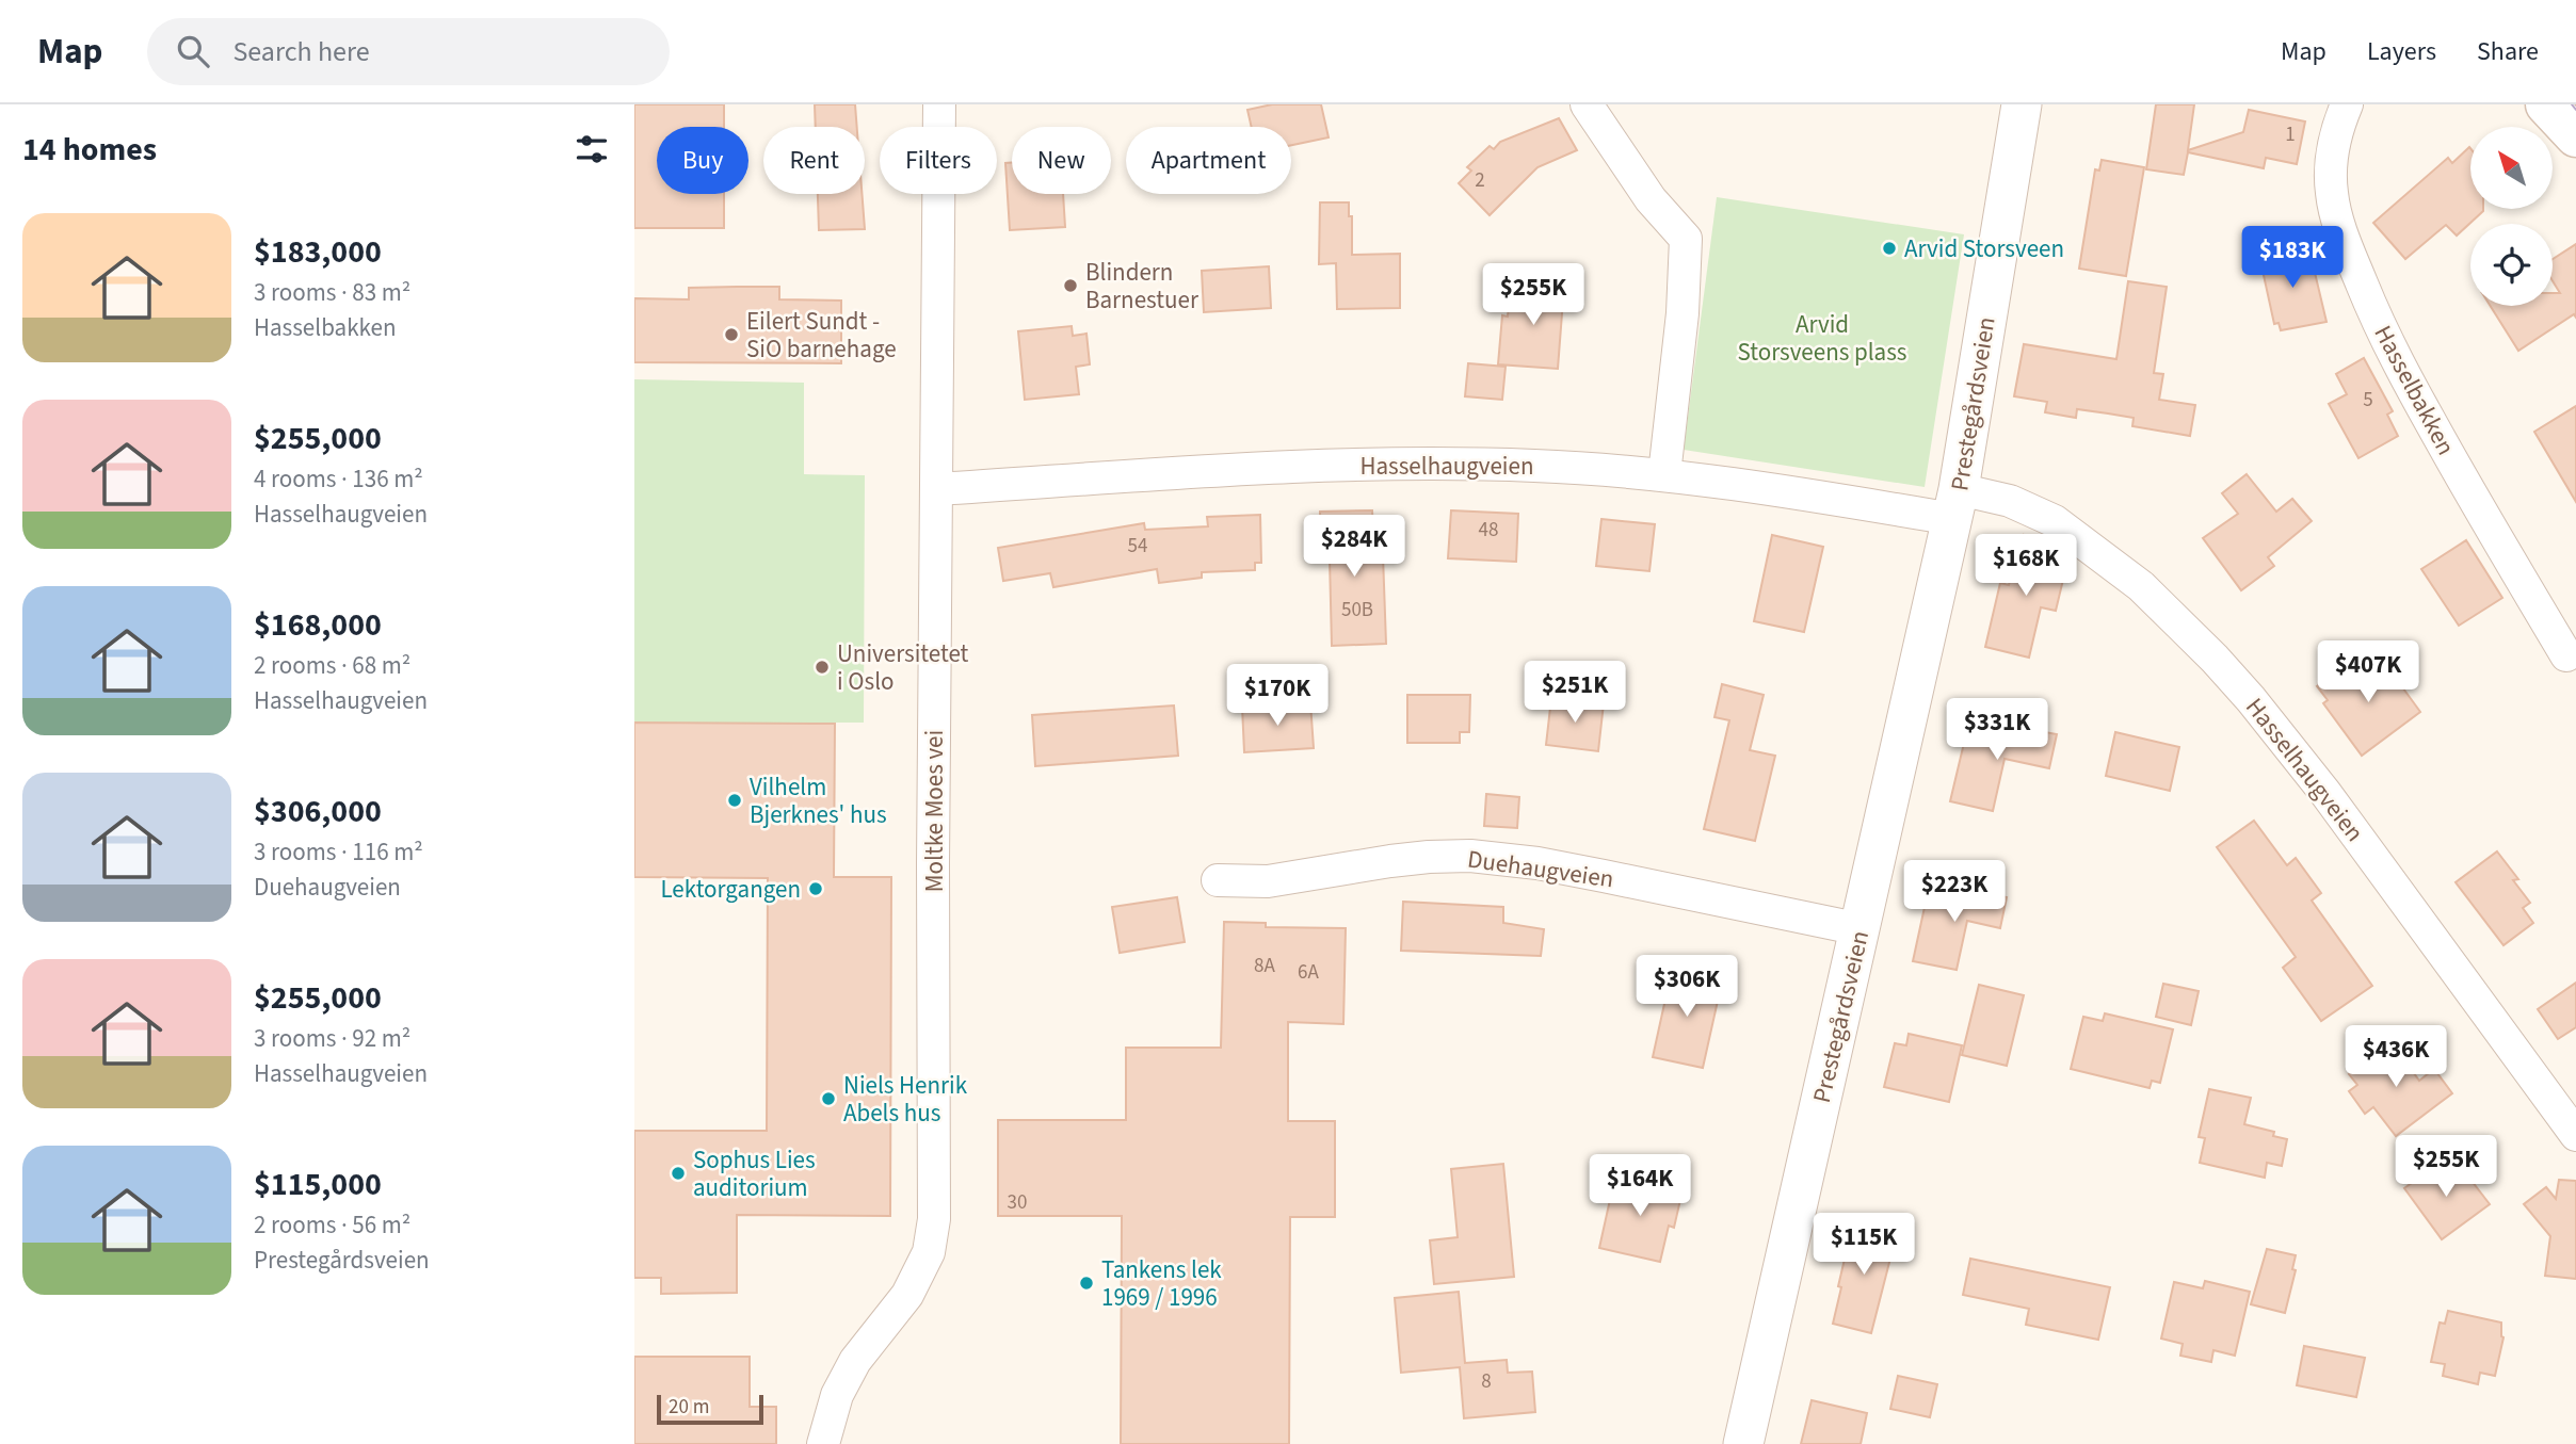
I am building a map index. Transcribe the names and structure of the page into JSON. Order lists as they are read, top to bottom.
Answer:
{
  "streets": {
    "street": [
      "Hasselbakken",
      "Prestegårdsveien",
      "Hasselhaugveien",
      "Moltke Moes vei",
      "Duehaugveien"
    ]
  },
  "crossings": [
    ["Prestegårdsveien", "Hasselhaugveien"],
    ["Prestegårdsveien", "Duehaugveien"],
    ["Hasselhaugveien", "Moltke Moes vei"]
  ],
  "parks": ["Arvid Storsveens plass"],
  "places": [
    "Arvid Storsveen",
    "Blindern Barnestuer",
    "Eilert Sundt - SiO barnehage",
    "Universitetet i Oslo",
    "Vilhelm Bjerknes' hus",
    "Lektorgangen",
    "Niels Henrik Abels hus",
    "Sophus Lies auditorium",
    "Tankens lek 1969 / 1996"
  ],
  "house_numbers": [
    "1",
    "2",
    "5",
    "48",
    "54",
    "50B",
    "8A",
    "6A",
    "30",
    "8"
  ],
  "scale_bar": "20 m",
  "north": "top left",
  "page": {
    "header": "Map",
    "search": "Search here",
    "nav": ["Map", "Layers", "Share"],
    "heading": "14 homes",
    "chip": [
      "Buy",
      "Rent",
      "Filters",
      "New",
      "Apartment"
    ],
    "list": [
      {
        "name": "$183,000",
        "note": "3 rooms · 83 m² · Hasselbakken"
      },
      {
        "name": "$255,000",
        "note": "4 rooms · 136 m² · Hasselhaugveien"
      },
      {
        "name": "$168,000",
        "note": "2 rooms · 68 m² · Hasselhaugveien"
      },
      {
        "name": "$306,000",
        "note": "3 rooms · 116 m² · Duehaugveien"
      },
      {
        "name": "$255,000",
        "note": "3 rooms · 92 m² · Hasselhaugveien"
      },
      {
        "name": "$115,000",
        "note": "2 rooms · 56 m² · Prestegårdsveien"
      }
    ],
    "price": [
      "$183K",
      "$255K",
      "$284K",
      "$168K",
      "$407K",
      "$251K",
      "$170K",
      "$331K",
      "$223K",
      "$306K",
      "$436K",
      "$255K",
      "$164K",
      "$115K"
    ],
    "scale": "20 m"
  }
}
